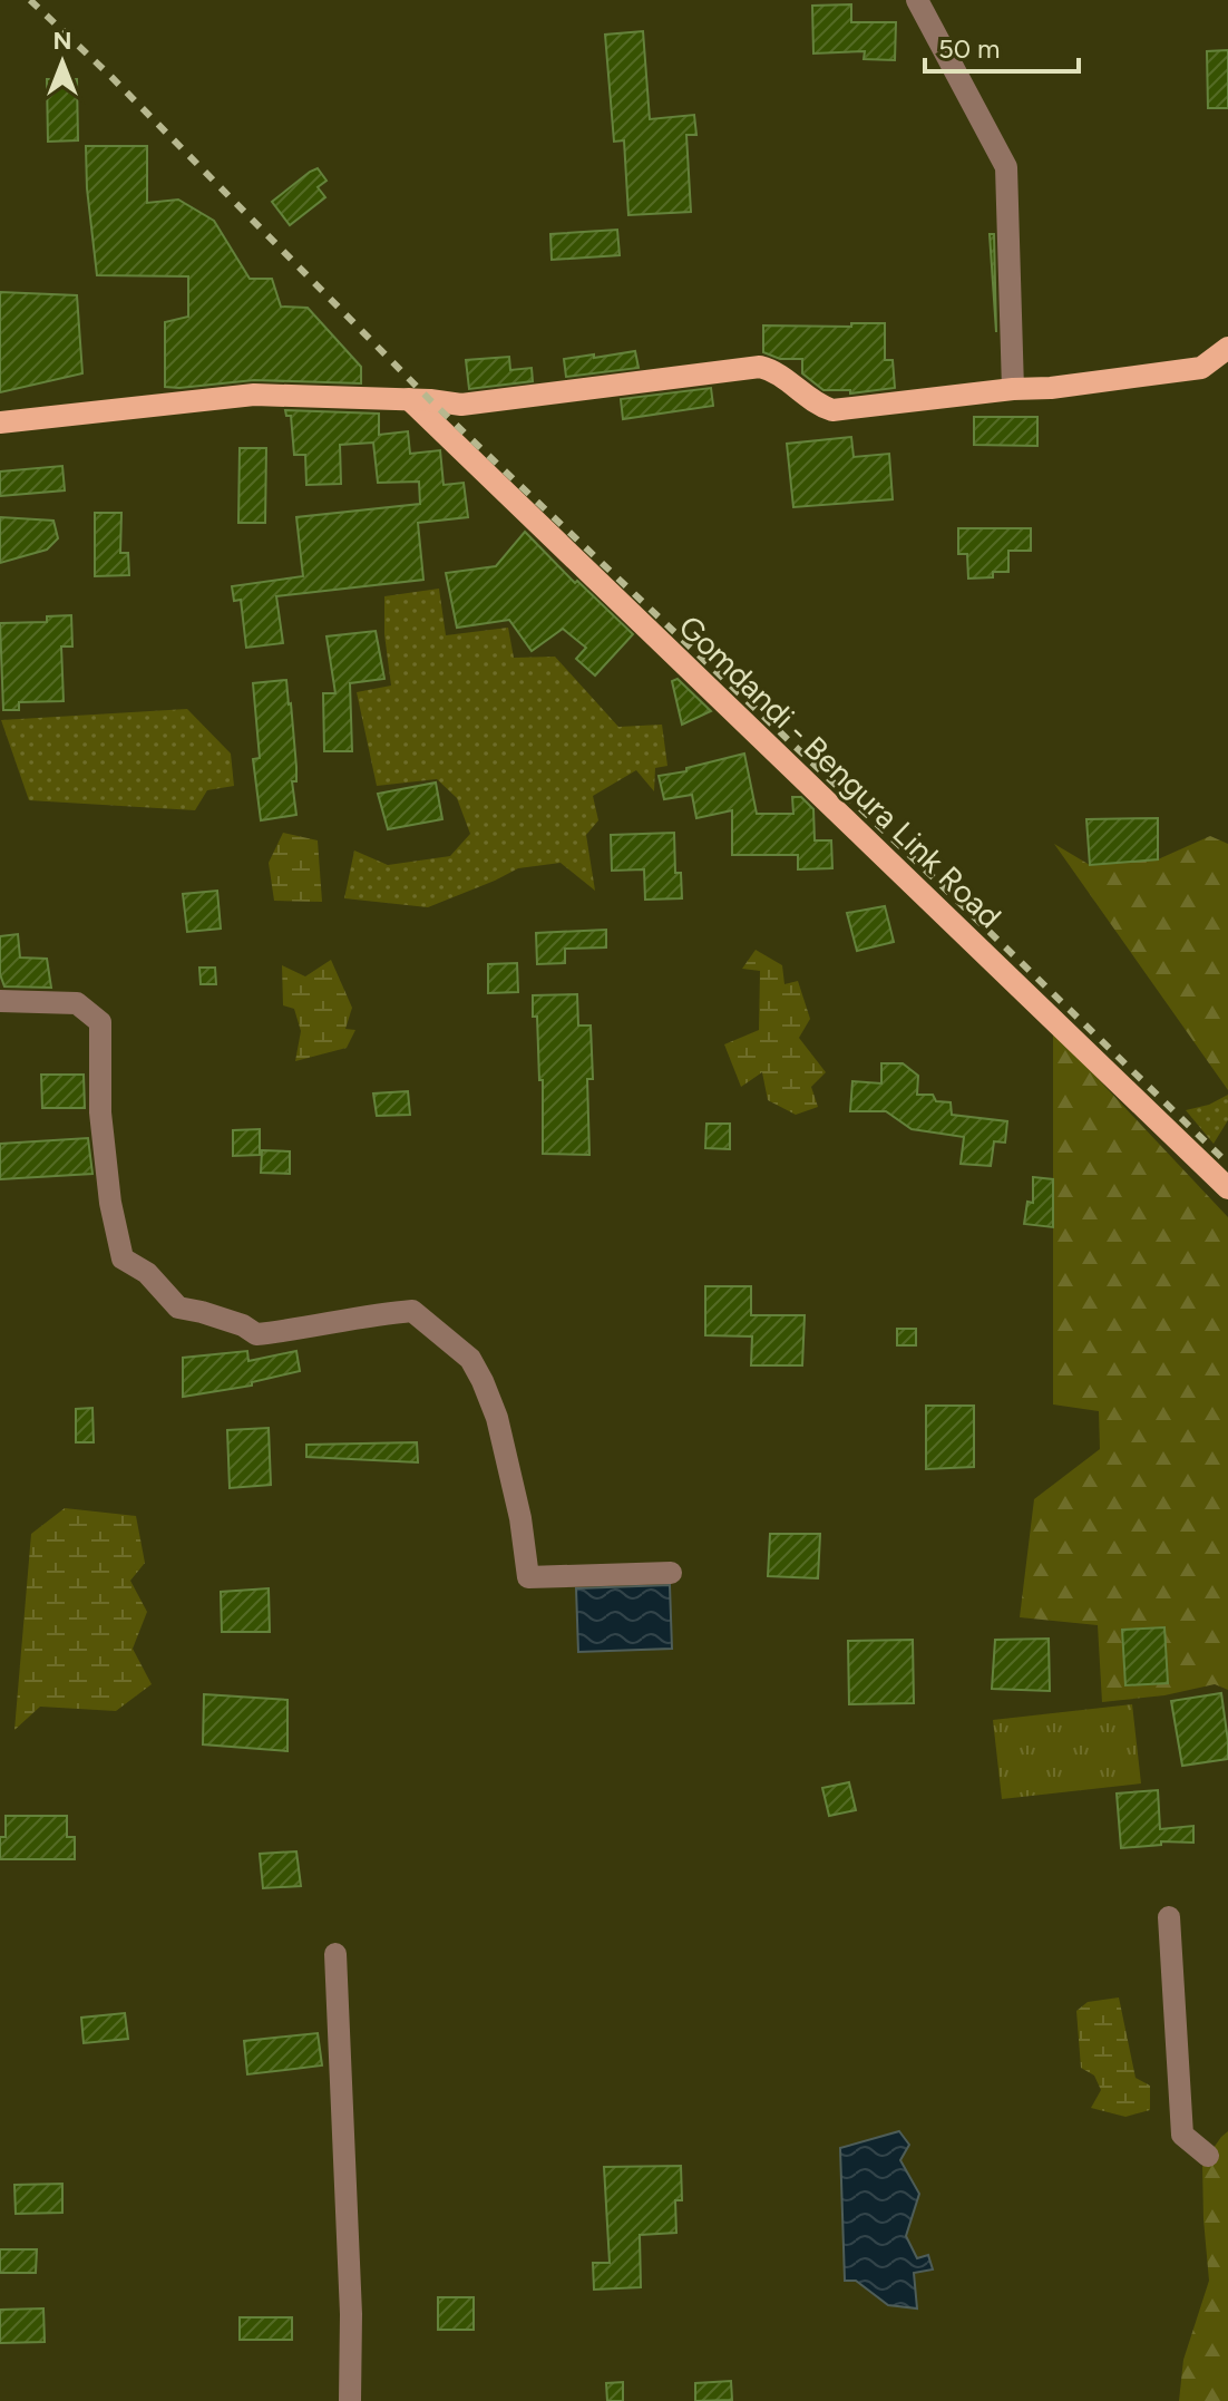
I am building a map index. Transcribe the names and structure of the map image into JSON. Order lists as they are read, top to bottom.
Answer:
{
  "streets": {
    "main road": ["Gomdandi - Bengura Link Road"]
  },
  "scale_bar": "50 m",
  "north": "top"
}
